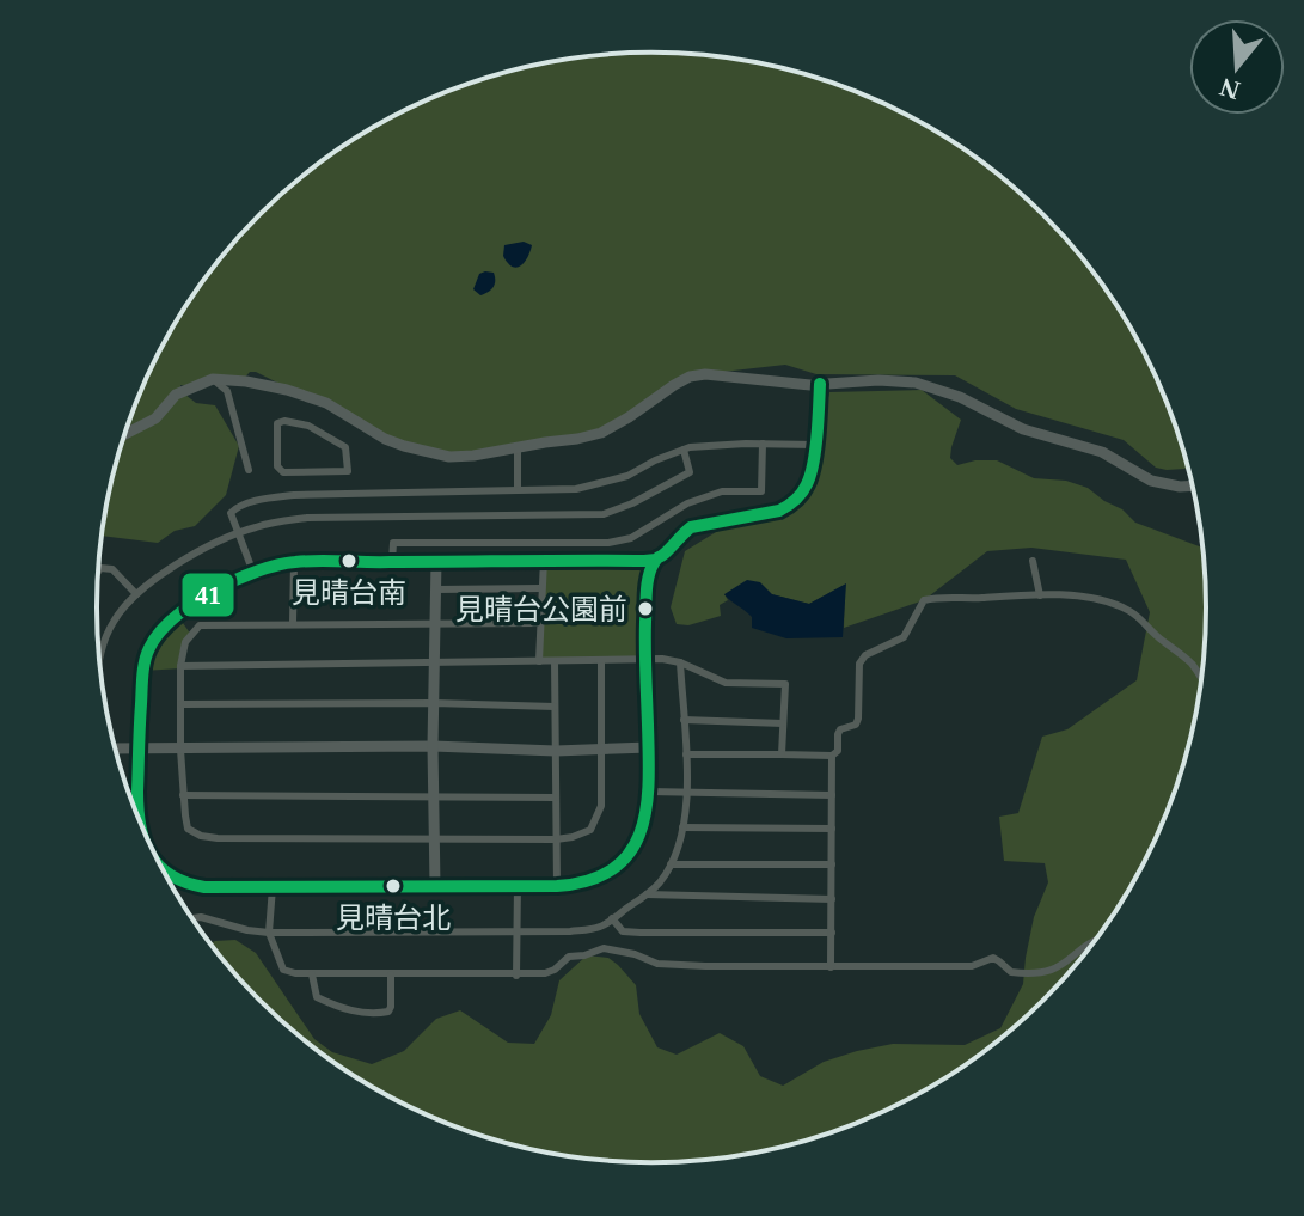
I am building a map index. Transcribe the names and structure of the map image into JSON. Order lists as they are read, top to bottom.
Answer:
{
  "places": ["見晴台南", "見晴台公園前", "見晴台北"],
  "lines": ["transit line 41"],
  "north": "bottom"
}
